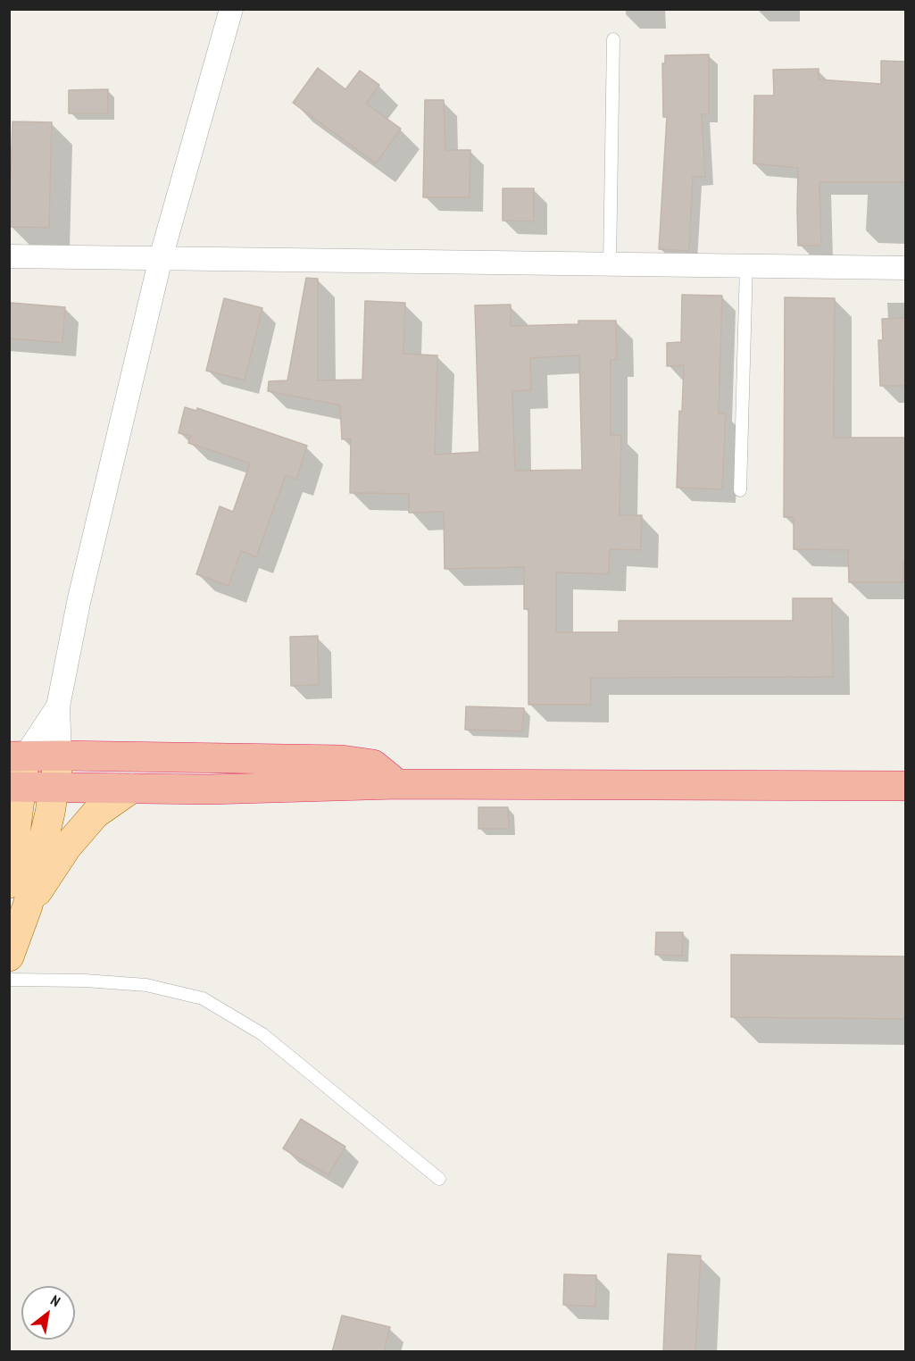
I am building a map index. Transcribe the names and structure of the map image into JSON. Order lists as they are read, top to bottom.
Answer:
{
  "north": "top right"
}
